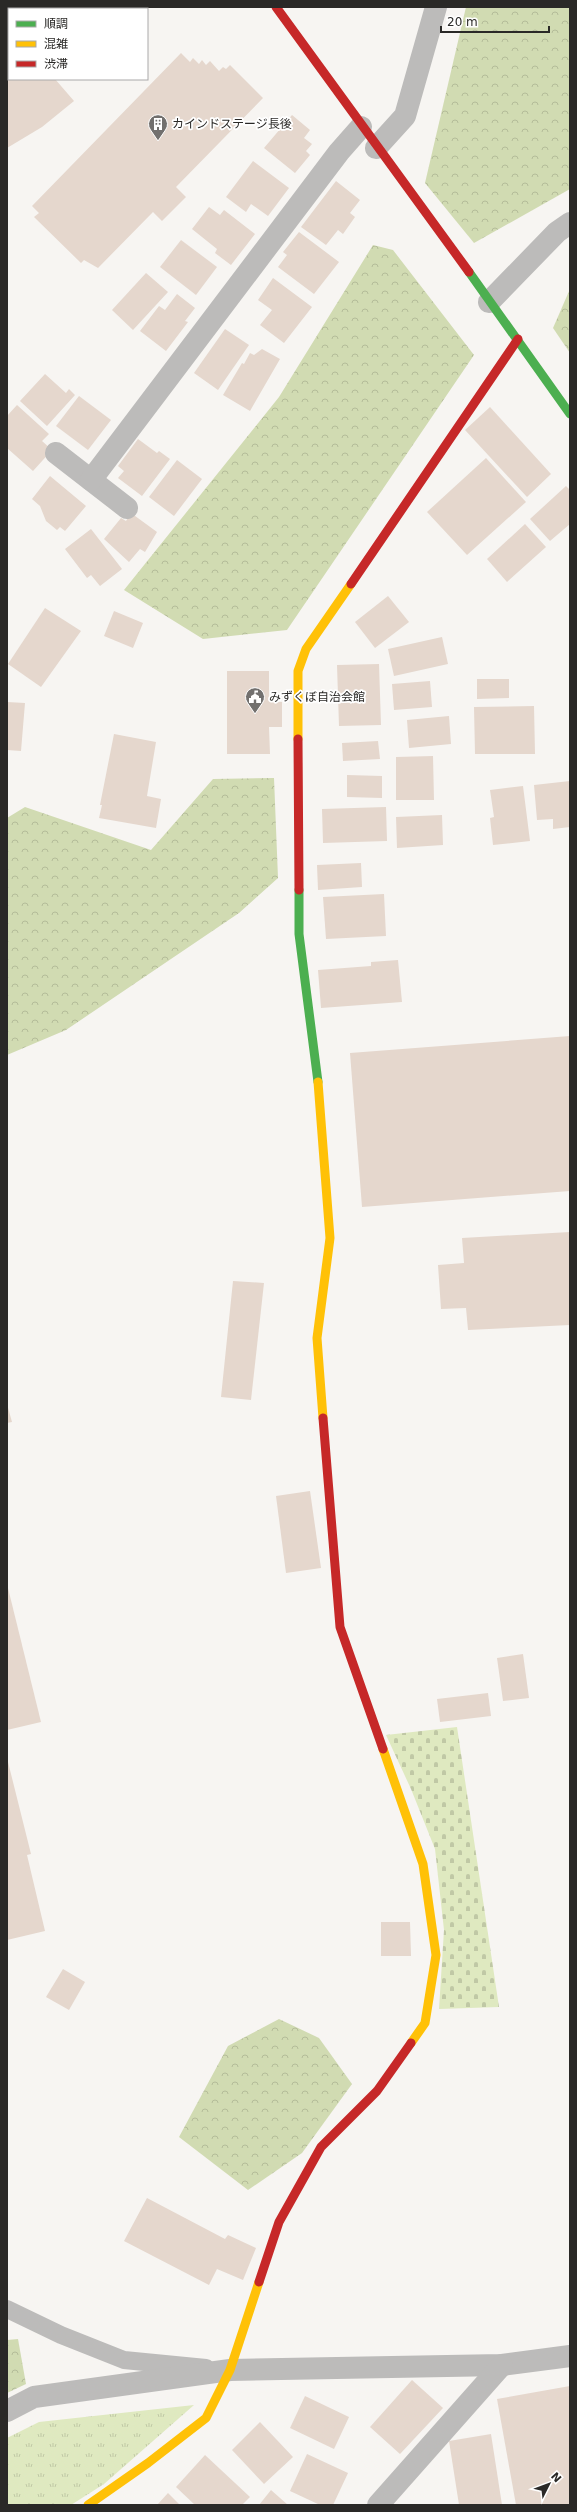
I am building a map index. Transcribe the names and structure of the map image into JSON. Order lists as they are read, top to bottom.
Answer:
{
  "places": {
    "building": ["カインドステージ長後"],
    "public building": ["みずくぼ自治会館"]
  },
  "legend": ["順調", "混雑", "渋滞"],
  "scale_bar": "20 m",
  "north": "top right"
}
